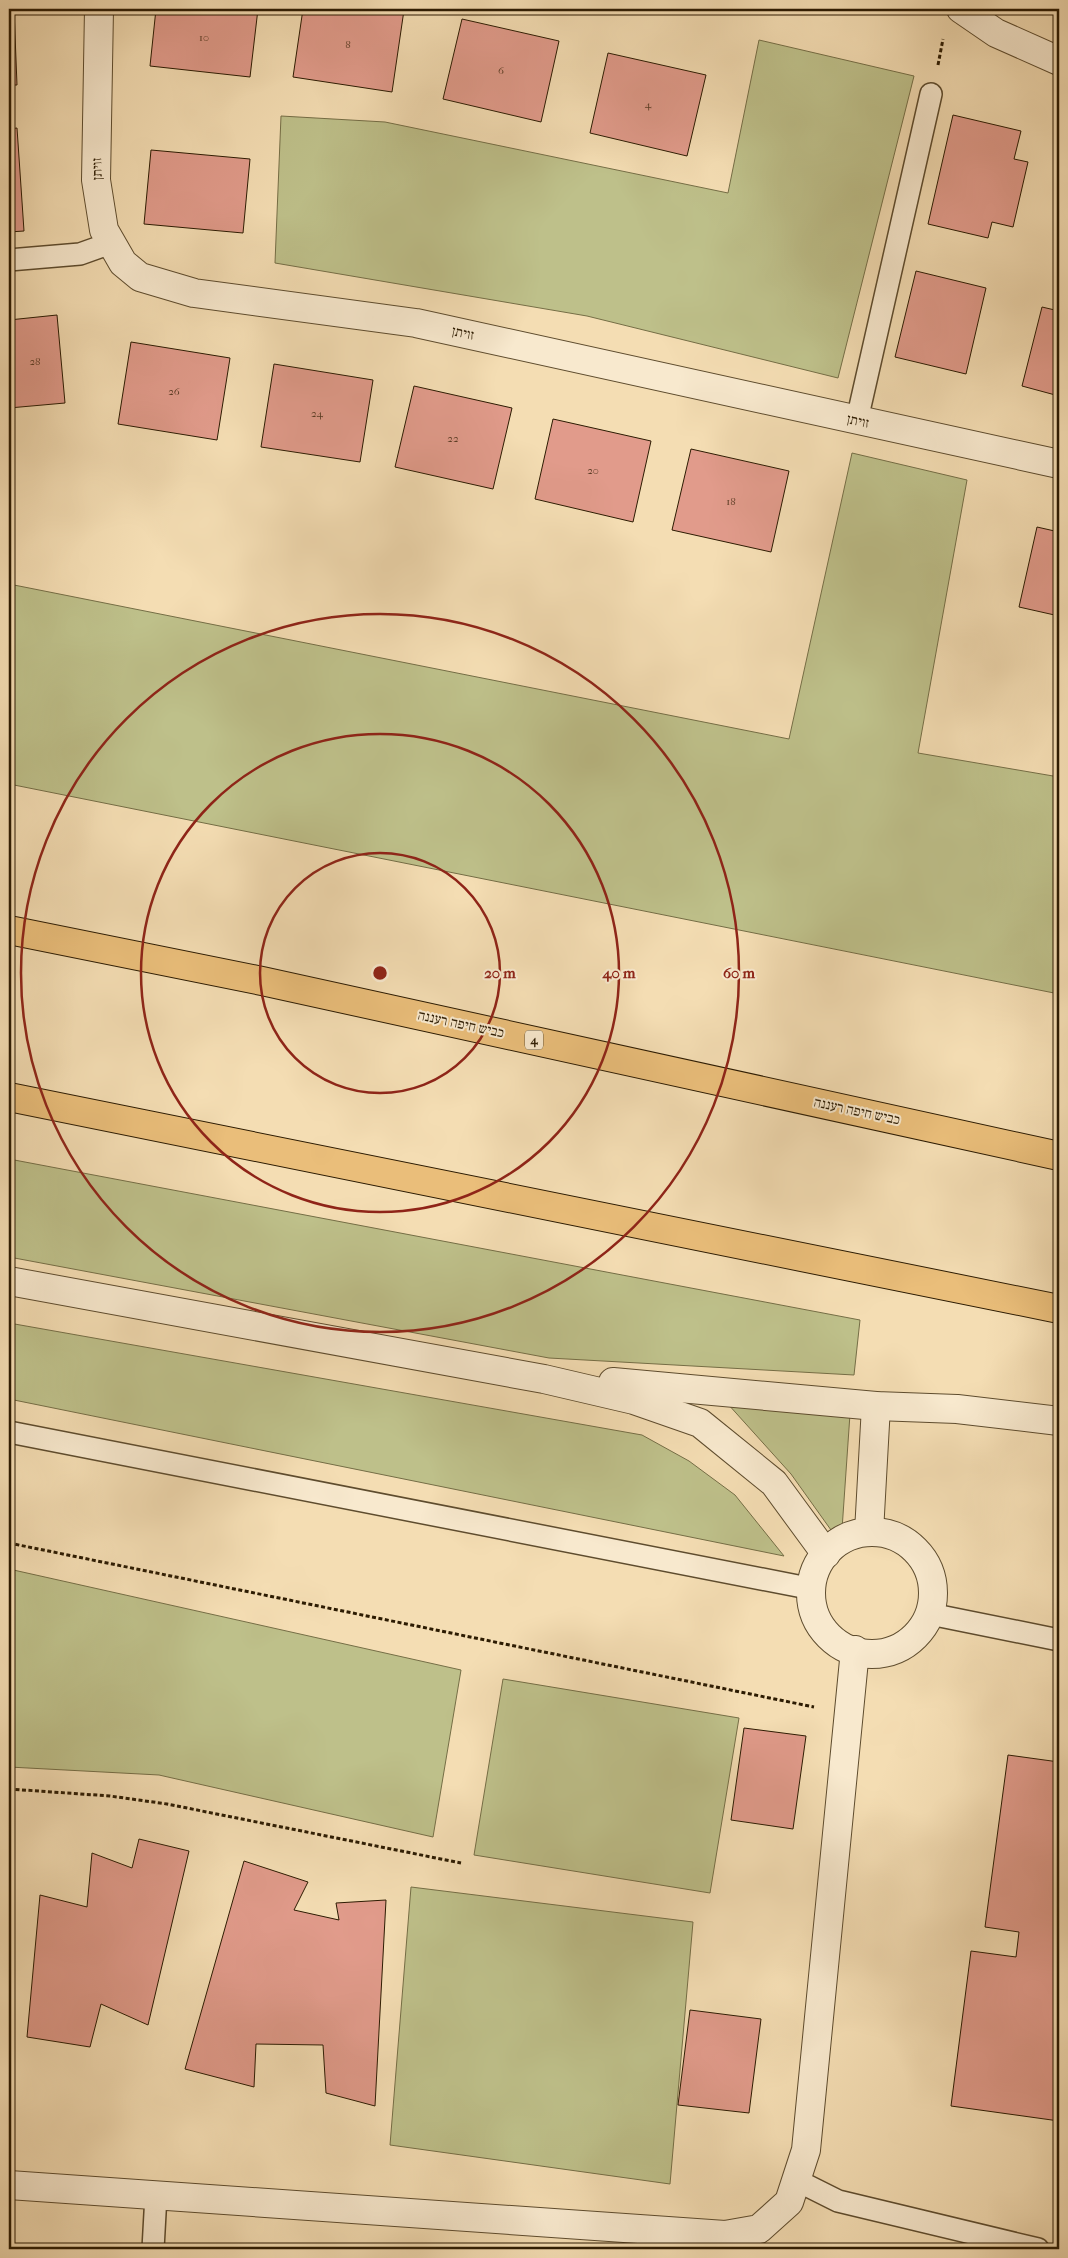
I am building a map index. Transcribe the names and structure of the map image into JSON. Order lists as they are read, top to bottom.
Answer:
{
  "streets": {
    "highway": ["כביש חיפה רעננה", "4"],
    "street": ["זויתן"]
  },
  "house_numbers": [
    "10",
    "8",
    "6",
    "4",
    "28",
    "26",
    "24",
    "22",
    "20",
    "18"
  ],
  "rings": ["20 m", "40 m", "60 m"]
}
